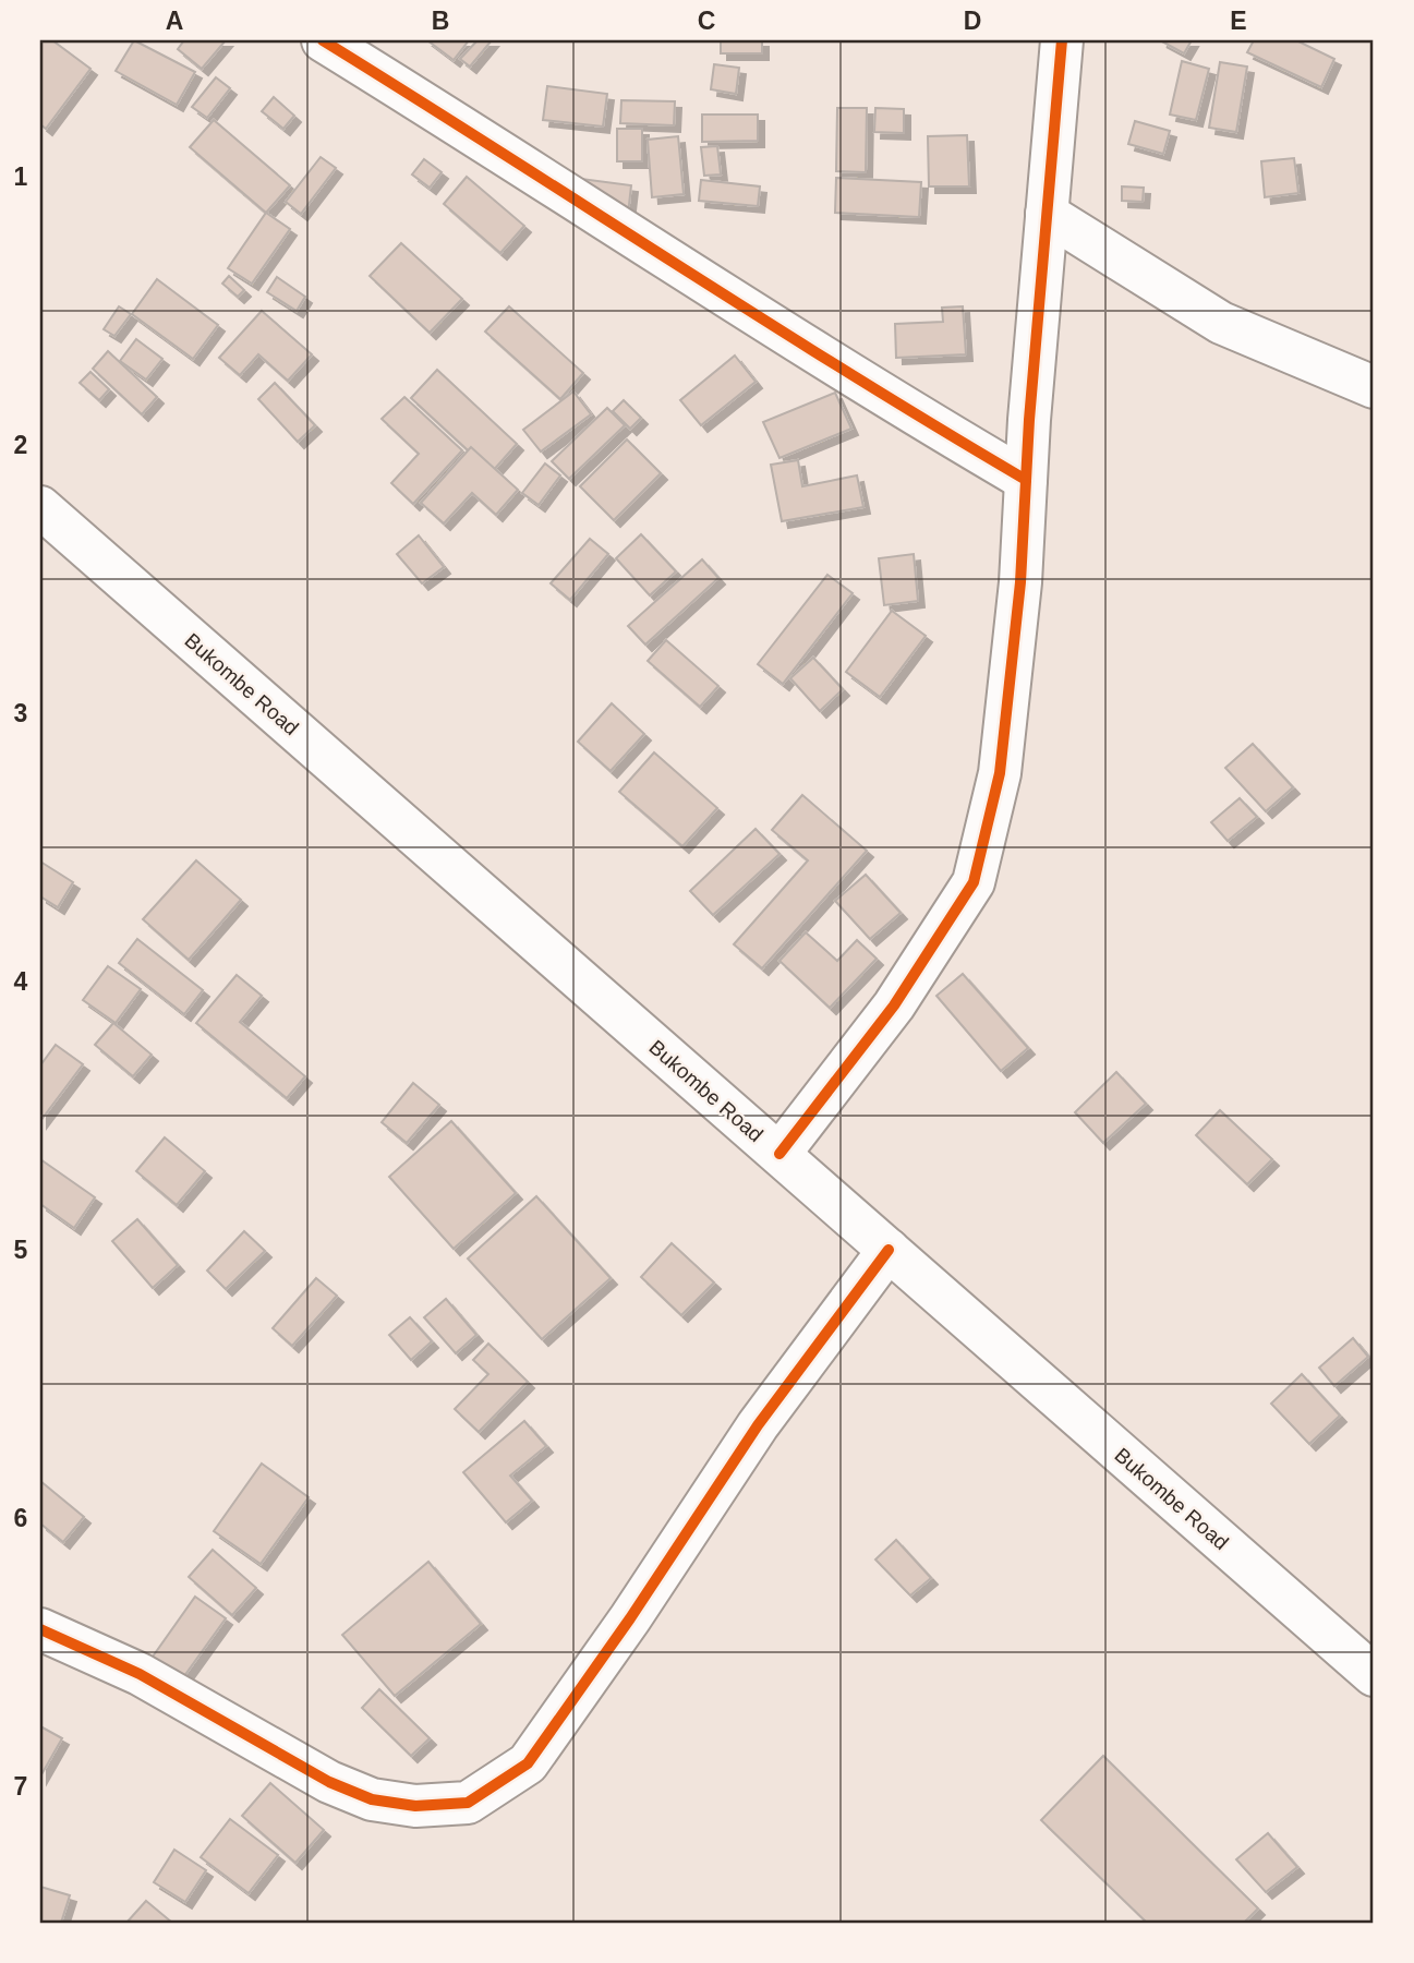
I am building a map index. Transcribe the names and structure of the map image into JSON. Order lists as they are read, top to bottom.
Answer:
{
  "streets": {
    "street": ["Bukombe Road"]
  },
  "grid": {
    "columns": [
      "A",
      "B",
      "C",
      "D",
      "E"
    ],
    "rows": [
      "1",
      "2",
      "3",
      "4",
      "5",
      "6",
      "7"
    ]
  }
}
